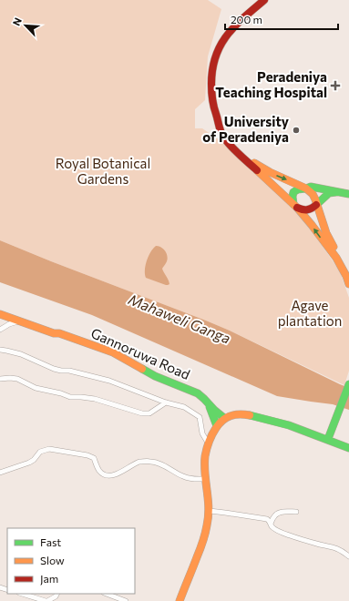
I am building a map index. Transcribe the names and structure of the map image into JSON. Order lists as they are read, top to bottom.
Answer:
{
  "streets": {
    "main road": ["Gannoruwa Road"]
  },
  "water": ["Mahaweli Ganga"],
  "parks": ["Royal Botanical Gardens", "Agave plantation"],
  "places": {
    "health": ["Peradeniya Teaching Hospital"],
    "other": ["University of Peradeniya"]
  },
  "legend": ["Fast", "Slow", "Jam"],
  "scale_bar": "200 m",
  "north": "top left"
}
